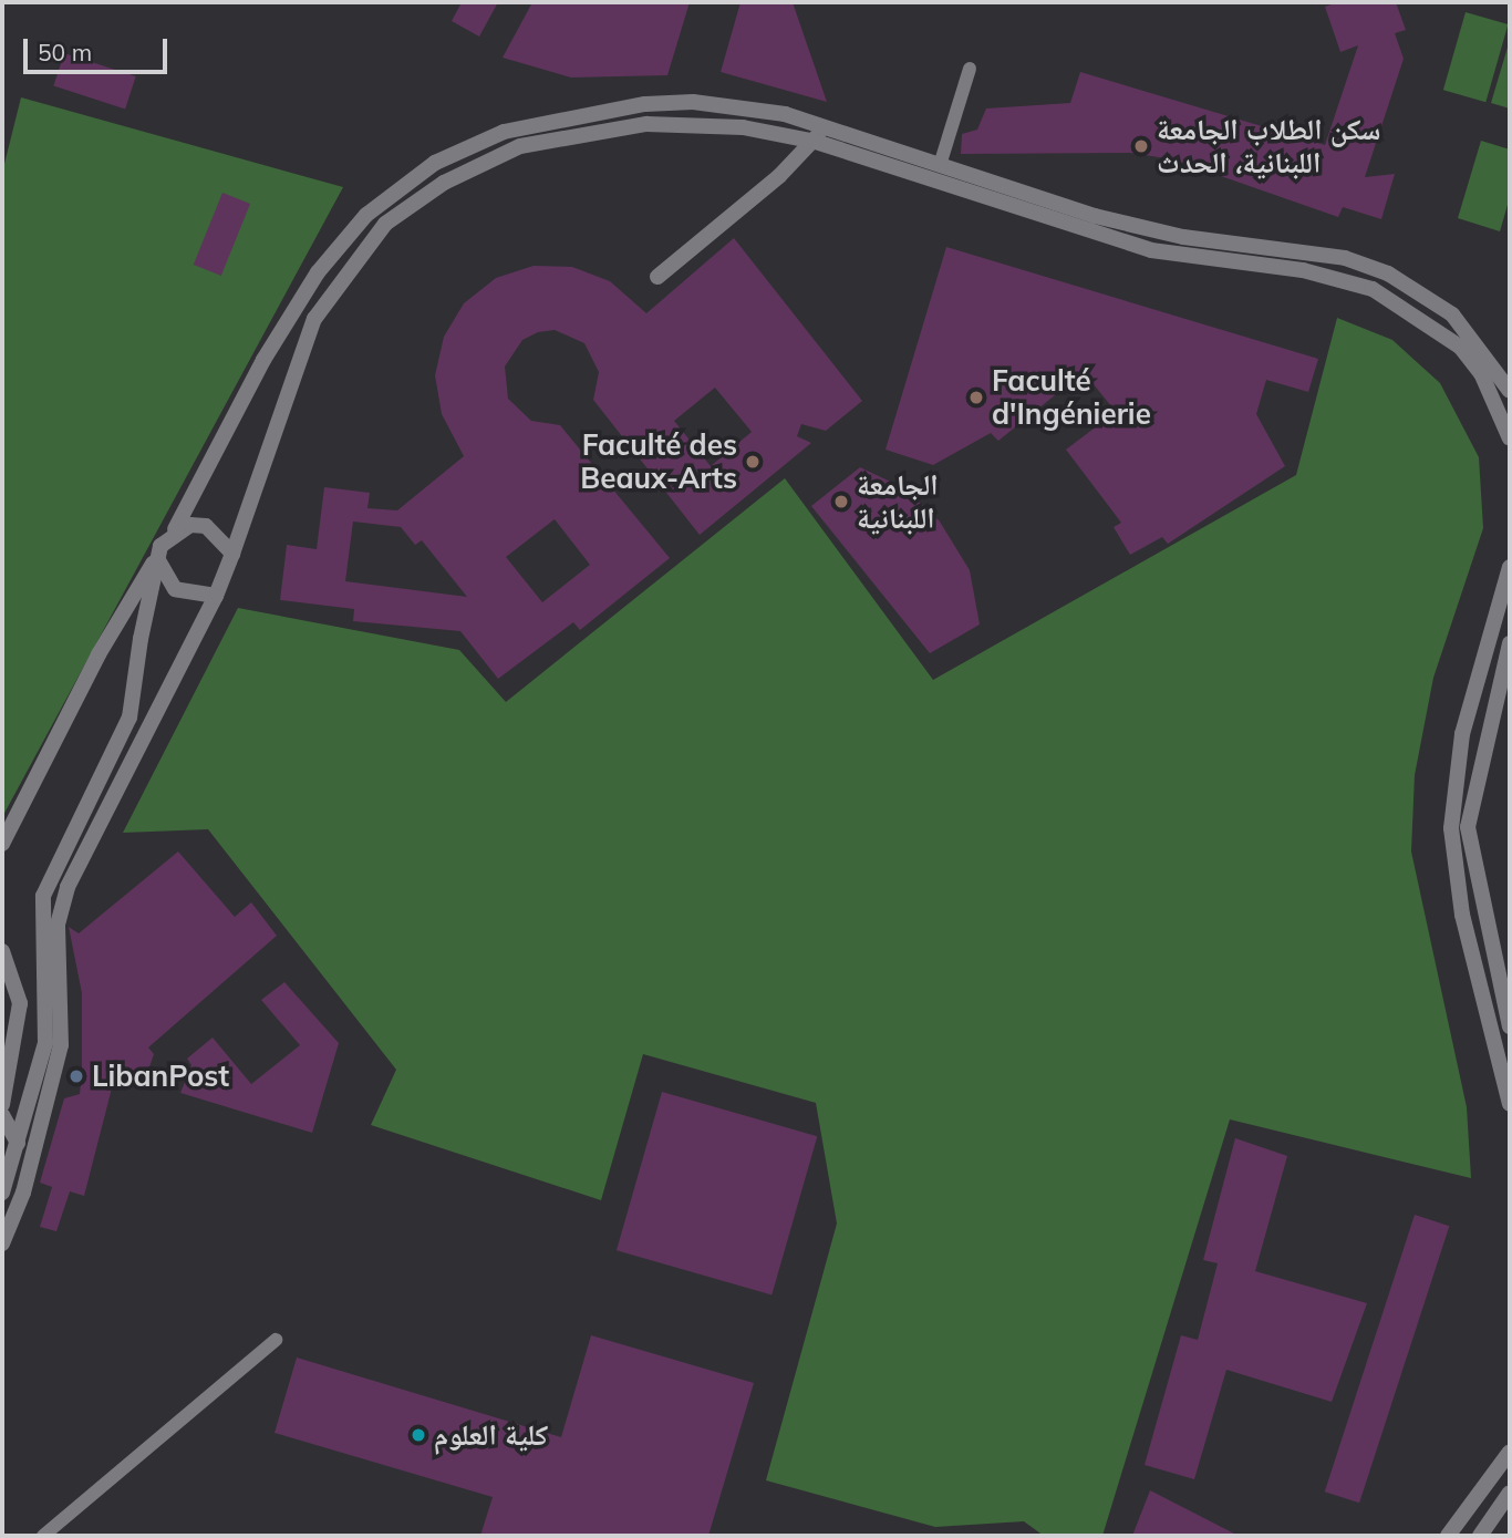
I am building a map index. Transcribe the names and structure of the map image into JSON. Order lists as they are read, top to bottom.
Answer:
{
  "places": [
    "سكن الطلاب الجامعة اللبنانية، الحدث",
    "Faculté d'Ingénierie",
    "Faculté des Beaux-Arts",
    "الجامعة اللبنانية",
    "LibanPost",
    "كلية العلوم"
  ],
  "scale_bar": "50 m"
}
